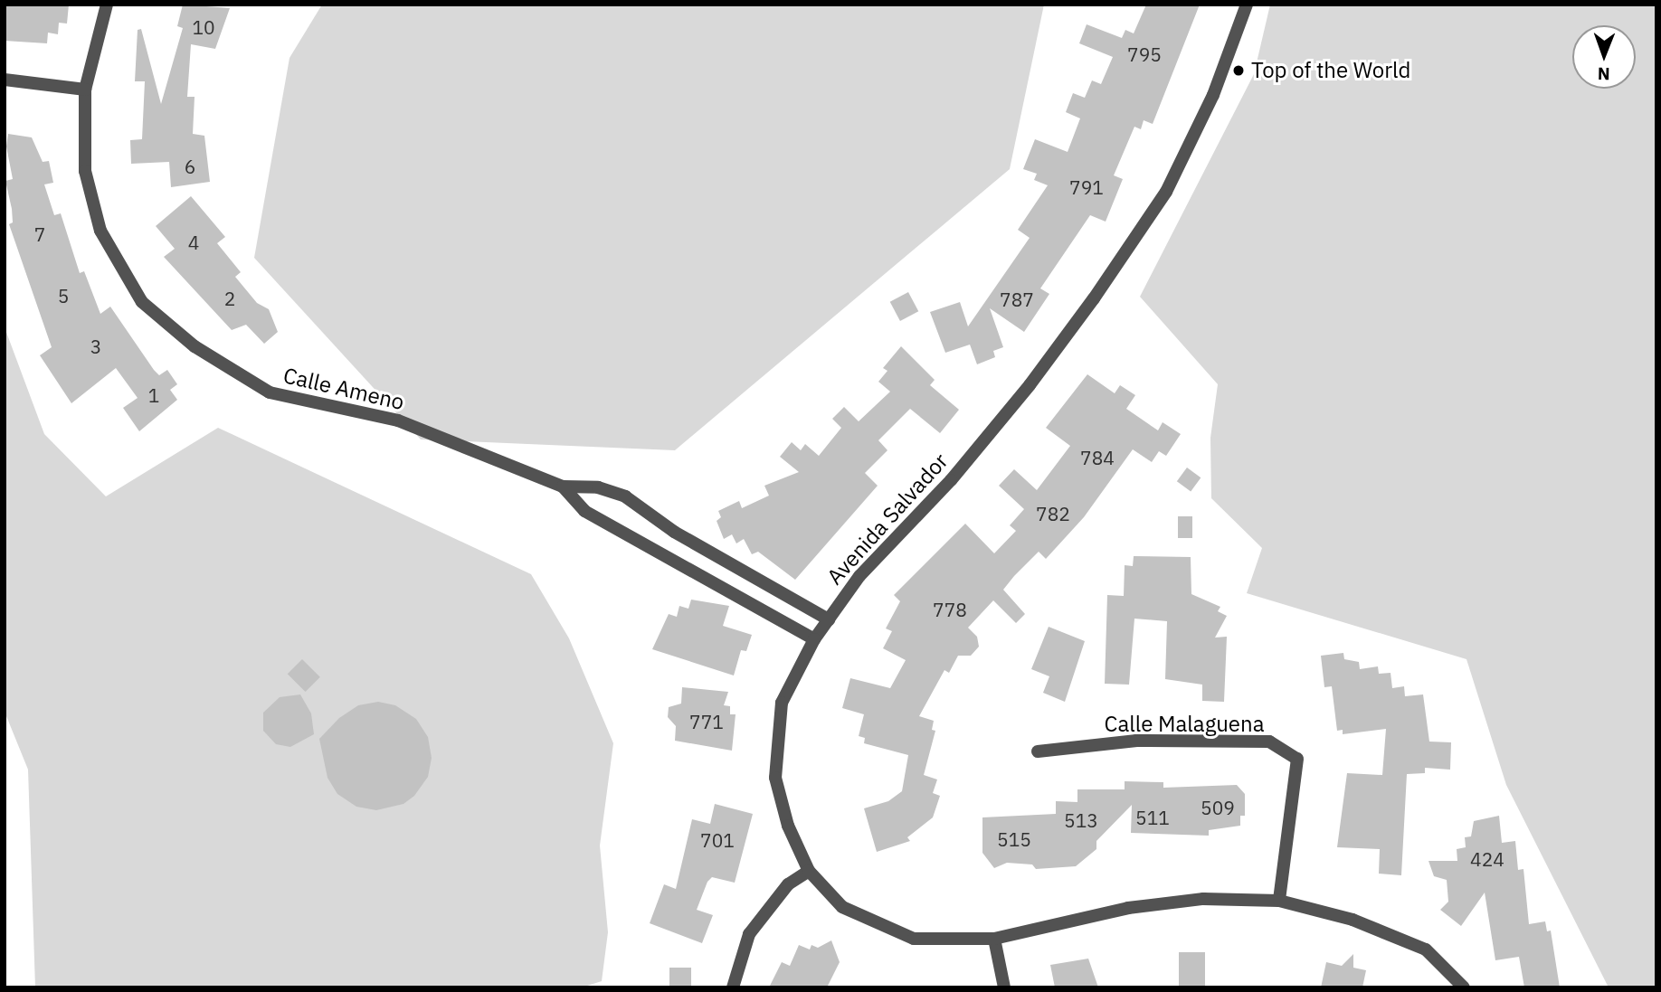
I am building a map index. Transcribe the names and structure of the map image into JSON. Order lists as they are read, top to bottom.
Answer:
{
  "streets": {
    "street": ["Calle Ameno", "Avenida Salvador", "Calle Malaguena"]
  },
  "crossings": [
    ["Calle Ameno", "Avenida Salvador"],
    ["Avenida Salvador", "Calle Malaguena"]
  ],
  "places": ["Top of the World"],
  "house_numbers": [
    "10",
    "795",
    "6",
    "791",
    "7",
    "4",
    "5",
    "2",
    "787",
    "3",
    "1",
    "784",
    "782",
    "778",
    "771",
    "509",
    "511",
    "513",
    "515",
    "701",
    "424"
  ],
  "north": "bottom"
}
